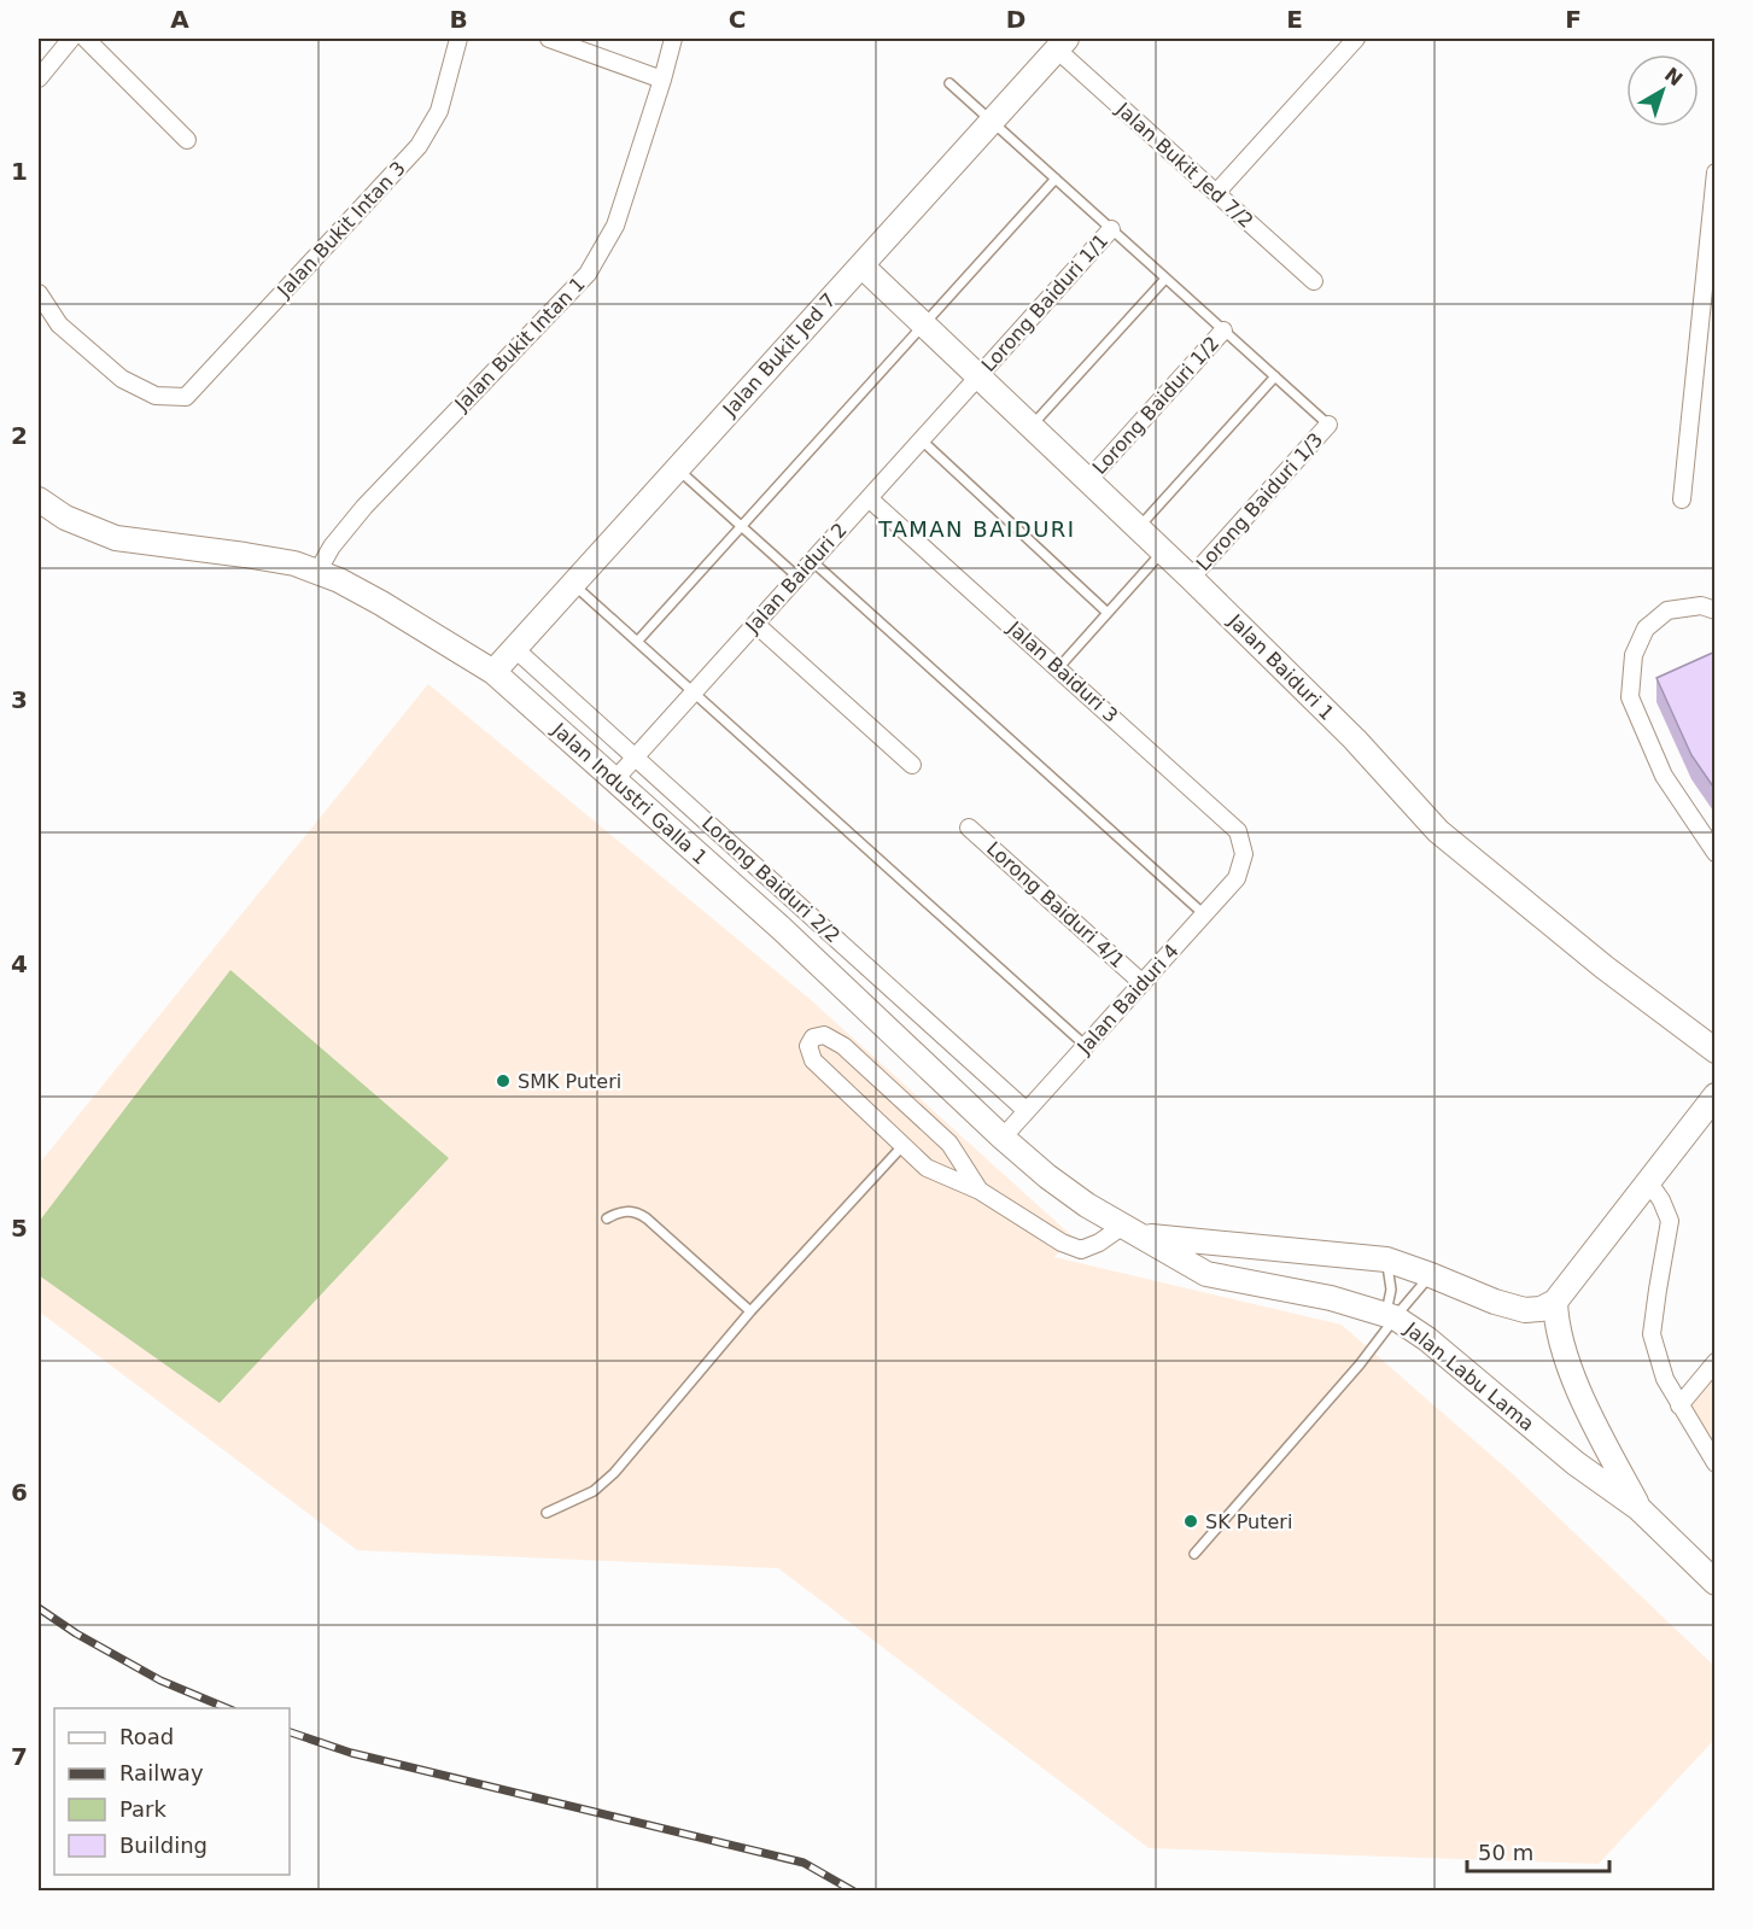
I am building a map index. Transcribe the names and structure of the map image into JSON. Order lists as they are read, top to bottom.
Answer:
{
  "streets": {
    "main road": [
      "Jalan Bukit Jed 7",
      "Jalan Baiduri 1",
      "Jalan Industri Galla 1",
      "Jalan Labu Lama"
    ],
    "street": [
      "Jalan Bukit Jed 7/2",
      "Jalan Bukit Intan 3",
      "Lorong Baiduri 1/1",
      "Jalan Bukit Intan 1",
      "Lorong Baiduri 1/2",
      "Lorong Baiduri 1/3",
      "Jalan Baiduri 2",
      "Jalan Baiduri 3",
      "Lorong Baiduri 2/2",
      "Lorong Baiduri 4/1",
      "Jalan Baiduri 4"
    ]
  },
  "crossings": [
    ["Jalan Bukit Jed 7/2", "Jalan Bukit Jed 7"],
    ["Lorong Baiduri 1/1", "Jalan Baiduri 2"],
    ["Lorong Baiduri 1/1", "Jalan Baiduri 1"],
    ["Jalan Bukit Intan 1", "Jalan Industri Galla 1"],
    ["Jalan Bukit Jed 7", "Jalan Baiduri 1"],
    ["Jalan Bukit Jed 7", "Jalan Industri Galla 1"],
    ["Jalan Bukit Jed 7", "Lorong Baiduri 2/2"],
    ["Lorong Baiduri 1/2", "Jalan Baiduri 1"],
    ["Lorong Baiduri 1/3", "Jalan Baiduri 1"],
    ["Jalan Baiduri 2", "Jalan Baiduri 1"],
    ["Jalan Baiduri 2", "Jalan Baiduri 3"],
    ["Jalan Baiduri 2", "Jalan Industri Galla 1"],
    ["Jalan Baiduri 2", "Lorong Baiduri 2/2"],
    ["Jalan Baiduri 3", "Jalan Baiduri 4"],
    ["Jalan Industri Galla 1", "Jalan Baiduri 4"],
    ["Jalan Industri Galla 1", "Jalan Labu Lama"],
    ["Lorong Baiduri 2/2", "Jalan Baiduri 4"],
    ["Lorong Baiduri 4/1", "Jalan Baiduri 4"]
  ],
  "districts": ["TAMAN BAIDURI"],
  "places": ["SMK Puteri", "SK Puteri"],
  "legend": [
    "Road",
    "Railway",
    "Park",
    "Building"
  ],
  "scale_bar": "50 m",
  "north": "top right",
  "grid": {
    "columns": [
      "A",
      "B",
      "C",
      "D",
      "E",
      "F"
    ],
    "rows": [
      "1",
      "2",
      "3",
      "4",
      "5",
      "6",
      "7"
    ]
  }
}
